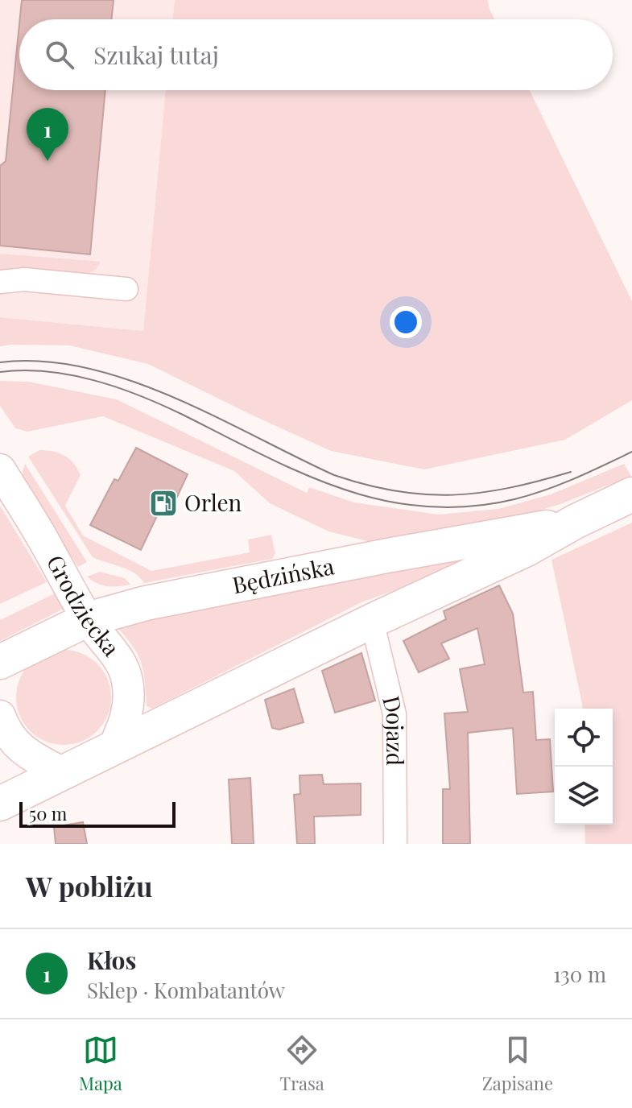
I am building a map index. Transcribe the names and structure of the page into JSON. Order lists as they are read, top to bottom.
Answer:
{
  "streets": {
    "main road": ["Będzińska"],
    "street": ["Grodziecka", "Dojazd"]
  },
  "crossings": [
    ["Będzińska", "Grodziecka"],
    ["Będzińska", "Dojazd"]
  ],
  "places": {
    "fuel station": ["Orlen"]
  },
  "scale_bar": "50 m",
  "page": {
    "search": "Szukaj tutaj",
    "pins": "1",
    "scale": "50 m",
    "heading": "W pobliżu",
    "list": [
      {
        "mark": "1",
        "name": "Kłos",
        "note": "Sklep · Kombatantów",
        "value": "130 m"
      }
    ],
    "nav": ["Mapa", "Trasa", "Zapisane"]
  }
}
